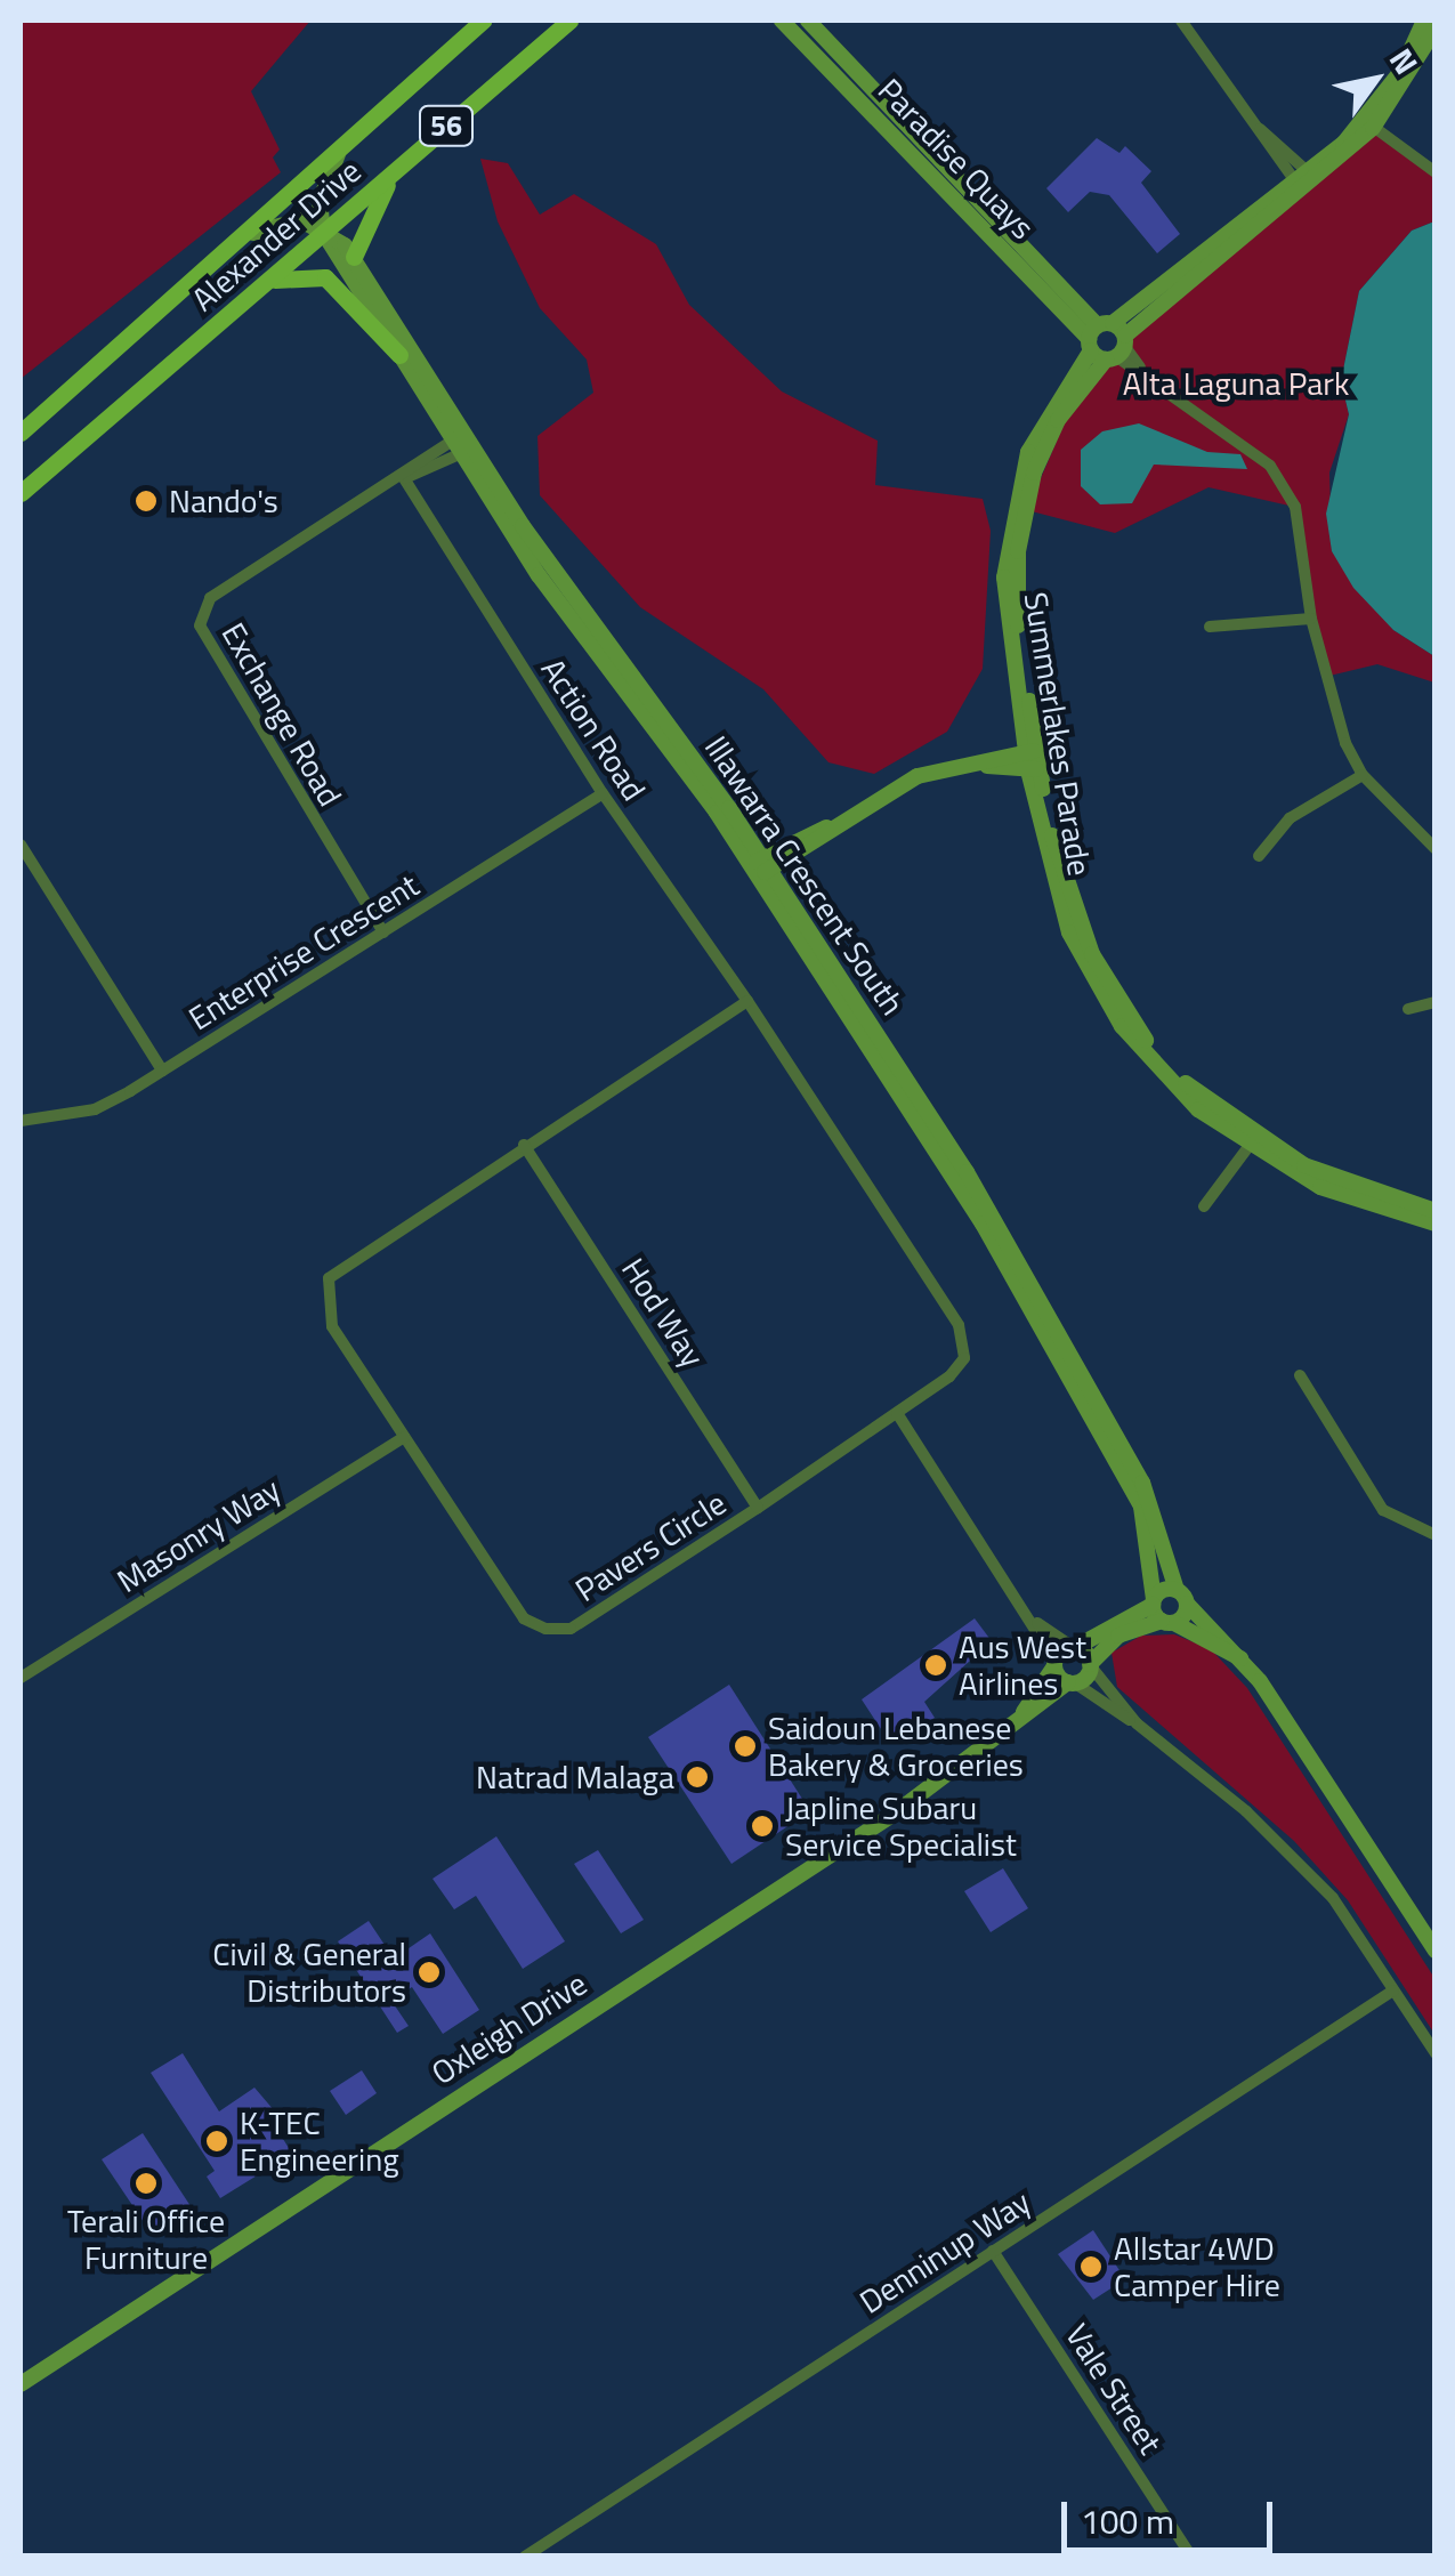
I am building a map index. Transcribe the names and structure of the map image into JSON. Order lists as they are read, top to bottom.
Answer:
{
  "streets": {
    "main road": ["56", "Alexander Drive"],
    "street": [
      "Paradise Quays",
      "Exchange Road",
      "Action Road",
      "Summerlakes Parade",
      "Illawarra Crescent South",
      "Enterprise Crescent",
      "Hod Way",
      "Masonry Way",
      "Pavers Circle",
      "Oxleigh Drive",
      "Denninup Way",
      "Vale Street"
    ]
  },
  "crossings": [
    ["Paradise Quays", "Summerlakes Parade"],
    ["Alexander Drive", "Illawarra Crescent South"],
    ["Exchange Road", "Action Road"],
    ["Exchange Road", "Illawarra Crescent South"],
    ["Exchange Road", "Enterprise Crescent"],
    ["Action Road", "Enterprise Crescent"],
    ["Action Road", "Pavers Circle"],
    ["Hod Way", "Pavers Circle"],
    ["Masonry Way", "Pavers Circle"],
    ["Denninup Way", "Vale Street"]
  ],
  "parks": ["Alta Laguna Park"],
  "places": [
    "Nando's",
    "Aus West Airlines",
    "Saidoun Lebanese Bakery & Groceries",
    "Natrad Malaga",
    "Japline Subaru Service Specialist",
    "Civil & General Distributors",
    "K-TEC Engineering",
    "Terali Office Furniture",
    "Allstar 4WD Camper Hire"
  ],
  "scale_bar": "100 m",
  "north": "top right"
}
